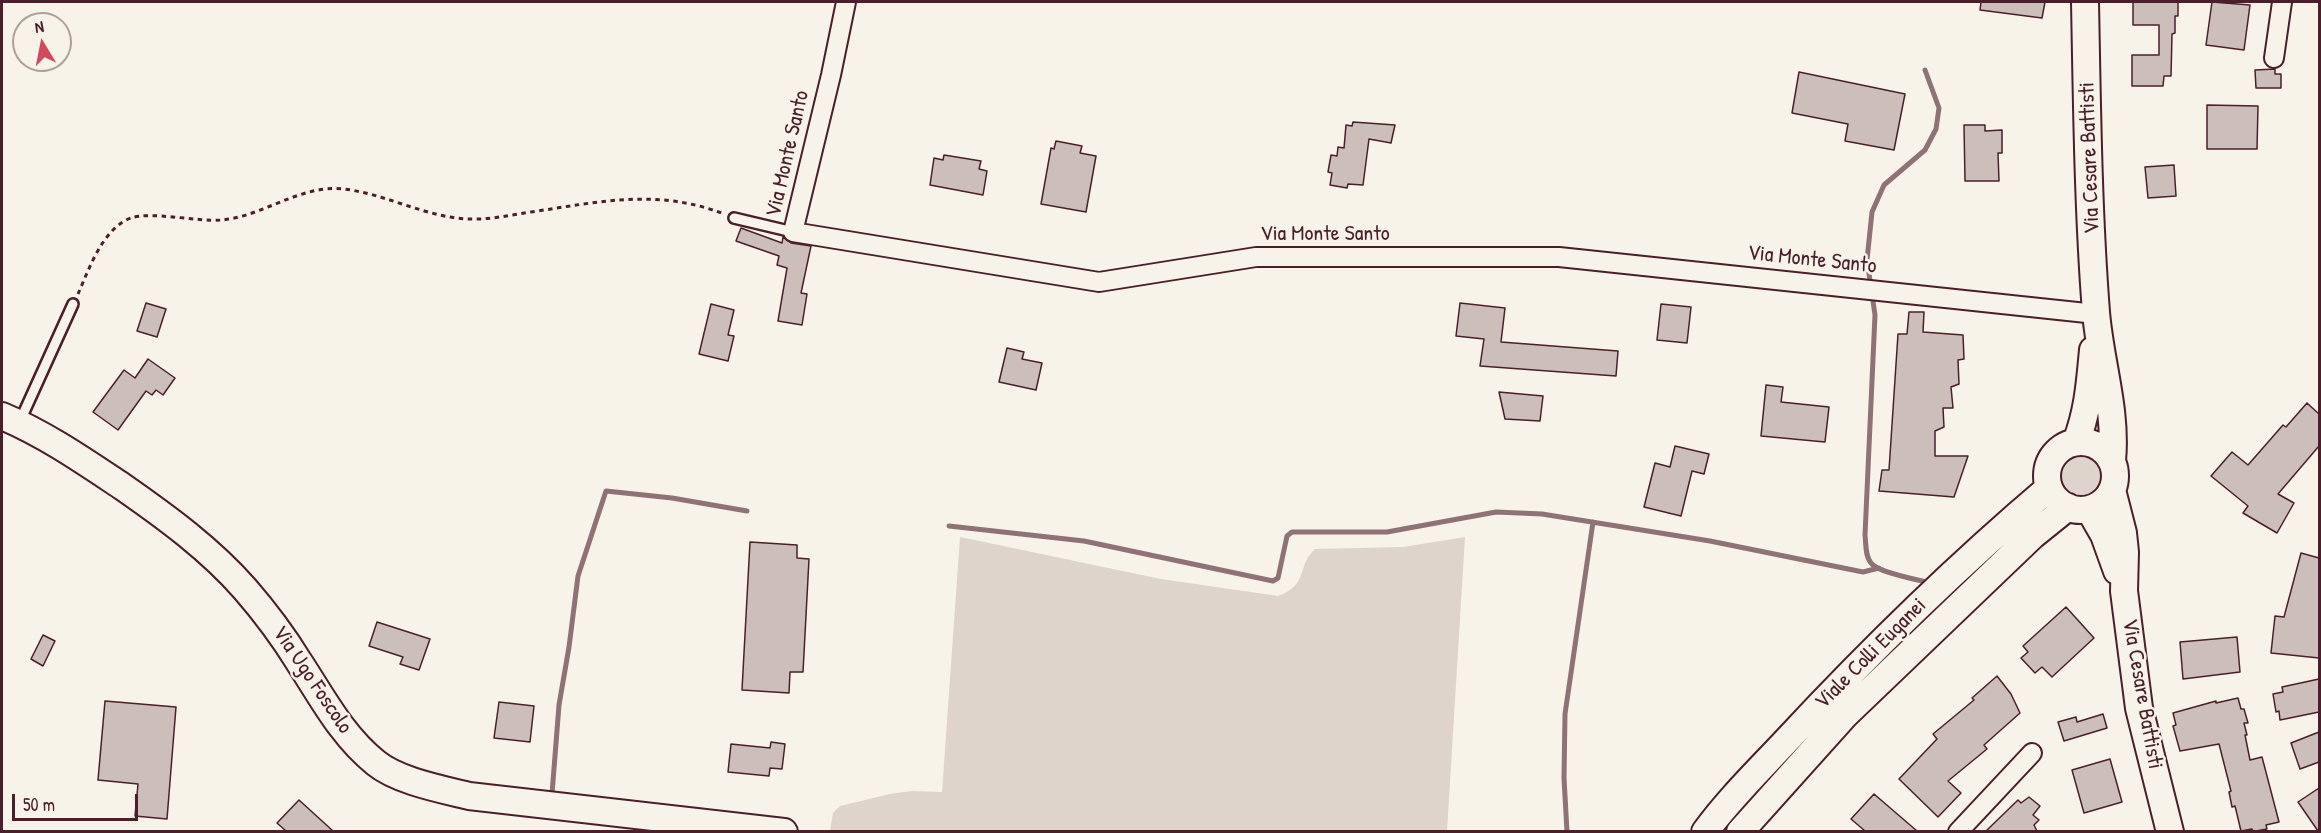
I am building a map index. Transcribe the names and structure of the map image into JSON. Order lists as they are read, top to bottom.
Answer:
{
  "streets": {
    "main road": ["Via Cesare Battisti", "Viale Colli Euganei", "Via Ugo Foscolo"],
    "street": ["Via Monte Santo"]
  },
  "crossings": [
    ["Via Monte Santo", "Via Cesare Battisti"],
    ["Via Cesare Battisti", "Viale Colli Euganei"]
  ],
  "scale_bar": "50 m",
  "north": "top"
}
